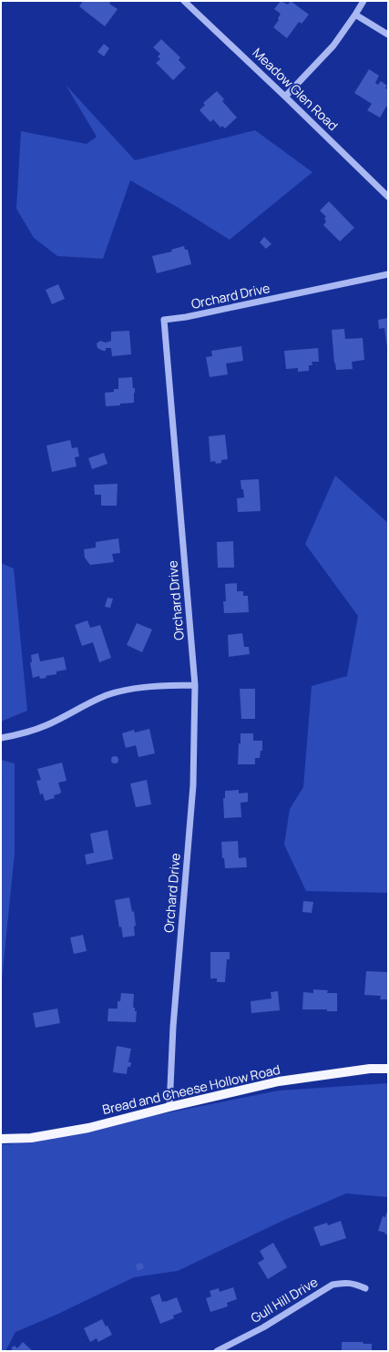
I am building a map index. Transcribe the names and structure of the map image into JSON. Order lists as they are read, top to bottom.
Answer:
{
  "streets": {
    "main road": ["Bread and Cheese Hollow Road"],
    "street": ["Meadow Glen Road", "Orchard Drive", "Gull Hill Drive"]
  },
  "crossings": [
    ["Orchard Drive", "Bread and Cheese Hollow Road"]
  ]
}
